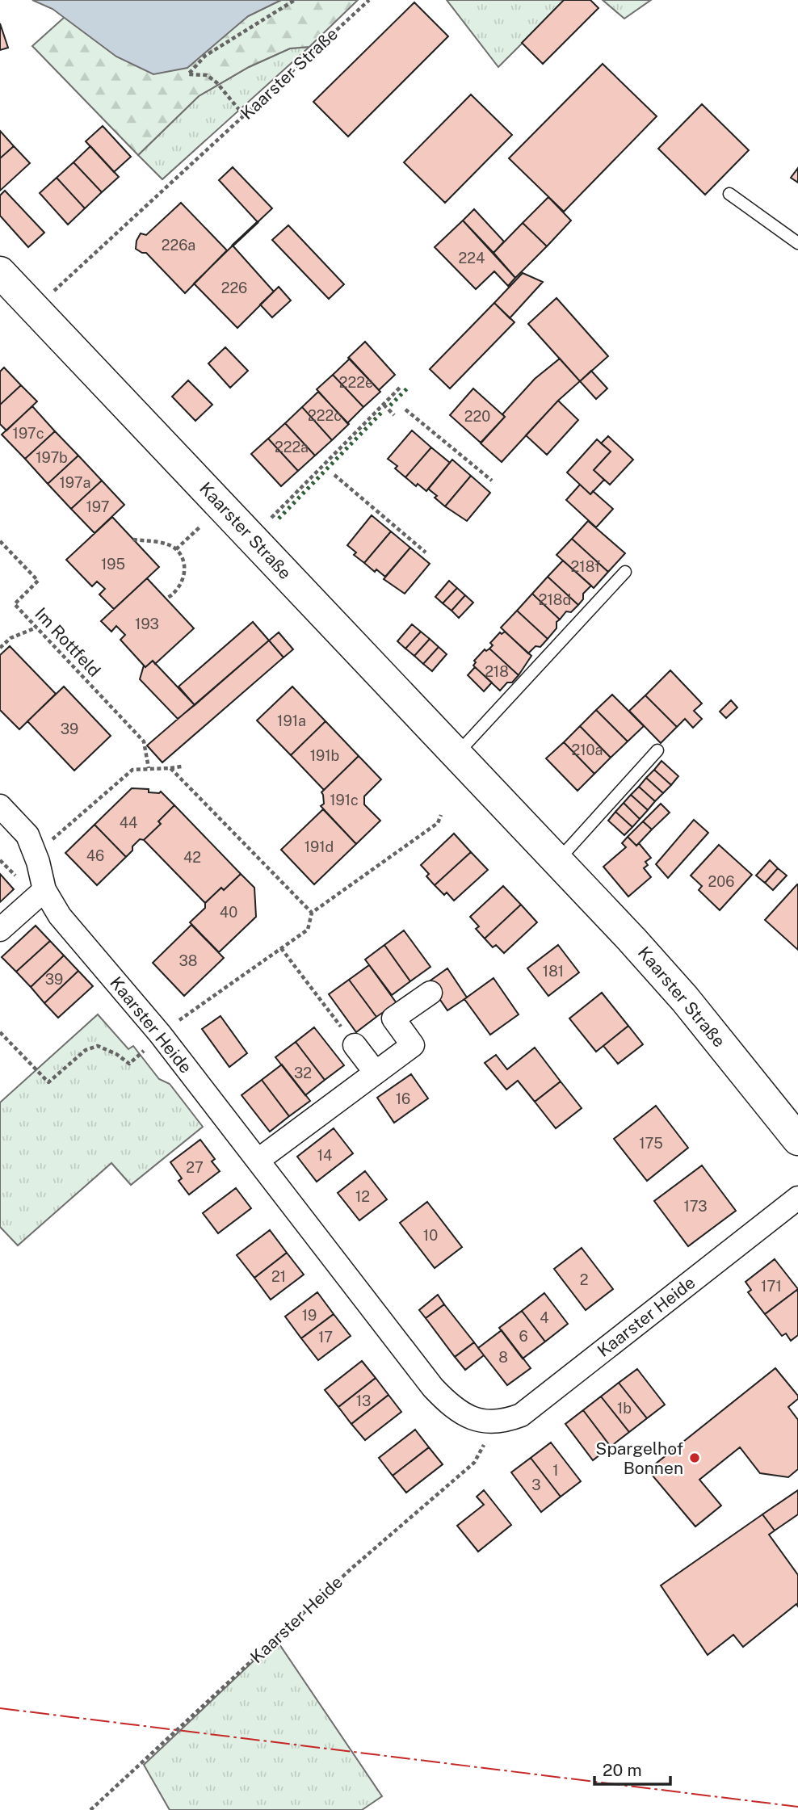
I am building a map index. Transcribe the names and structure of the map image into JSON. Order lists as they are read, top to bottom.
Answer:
{
  "streets": {
    "main road": ["Kaarster Straße"],
    "street": ["Kaarster Heide"],
    "path": ["Im Rottfeld"]
  },
  "places": ["Spargelhof Bonnen"],
  "house_numbers": [
    "226a",
    "224",
    "226",
    "222e",
    "222c",
    "220",
    "197c",
    "222a",
    "197b",
    "197a",
    "197",
    "195",
    "218f",
    "218d",
    "193",
    "218",
    "191a",
    "39",
    "210a",
    "191b",
    "191c",
    "44",
    "191d",
    "46",
    "42",
    "206",
    "40",
    "38",
    "181",
    "39",
    "32",
    "16",
    "175",
    "14",
    "27",
    "12",
    "173",
    "10",
    "21",
    "2",
    "171",
    "19",
    "4",
    "6",
    "17",
    "8",
    "13",
    "1b",
    "1",
    "3"
  ],
  "scale_bar": "20 m"
}
